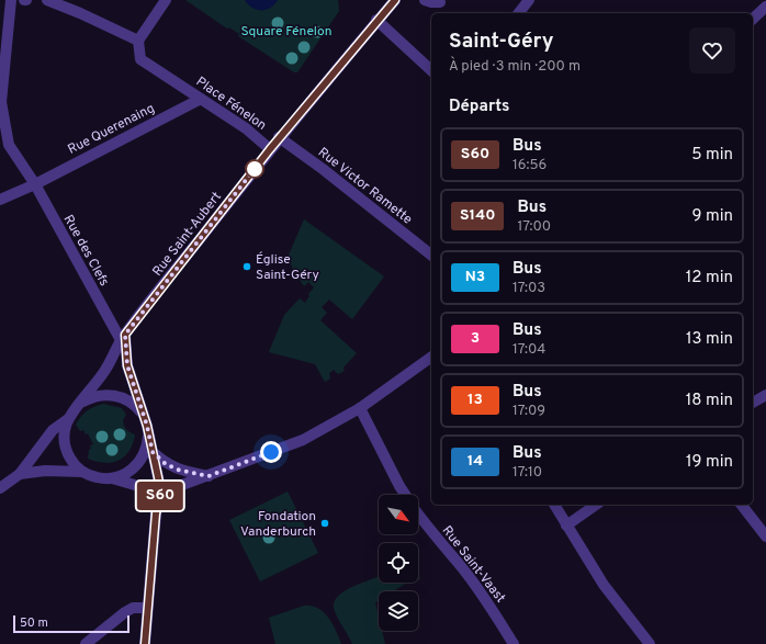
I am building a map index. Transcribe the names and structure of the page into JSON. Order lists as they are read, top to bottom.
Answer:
{
  "streets": {
    "street": [
      "Place Fénelon",
      "Rue Querenaing",
      "Rue Victor Ramette",
      "Rue Saint-Aubert",
      "Rue des Clefs",
      "Rue Saint-Vaast"
    ]
  },
  "crossings": [
    ["Place Fénelon", "Rue Querenaing"],
    ["Place Fénelon", "Rue Victor Ramette"],
    ["Place Fénelon", "Rue Saint-Aubert"],
    ["Rue Querenaing", "Rue des Clefs"],
    ["Rue Saint-Aubert", "Rue des Clefs"]
  ],
  "parks": ["Square Fénelon"],
  "places": ["Église Saint-Géry", "Fondation Vanderburch"],
  "lines": ["bus line S60"],
  "scale_bar": "50 m",
  "north": "bottom right",
  "page": {
    "on_map": "S60",
    "heading": [
      ["Saint-Géry", "À pied · 3 min · 200 m"],
      "Départs"
    ],
    "list": [
      {
        "mark": "S60",
        "name": "Bus",
        "note": "16:56",
        "value": "5 min"
      },
      {
        "mark": "S140",
        "name": "Bus",
        "note": "17:00",
        "value": "9 min"
      },
      {
        "mark": "N3",
        "name": "Bus",
        "note": "17:03",
        "value": "12 min"
      },
      {
        "mark": "3",
        "name": "Bus",
        "note": "17:04",
        "value": "13 min"
      },
      {
        "mark": "13",
        "name": "Bus",
        "note": "17:09",
        "value": "18 min"
      },
      {
        "mark": "14",
        "name": "Bus",
        "note": "17:10",
        "value": "19 min"
      }
    ],
    "scale": "50 m"
  }
}
